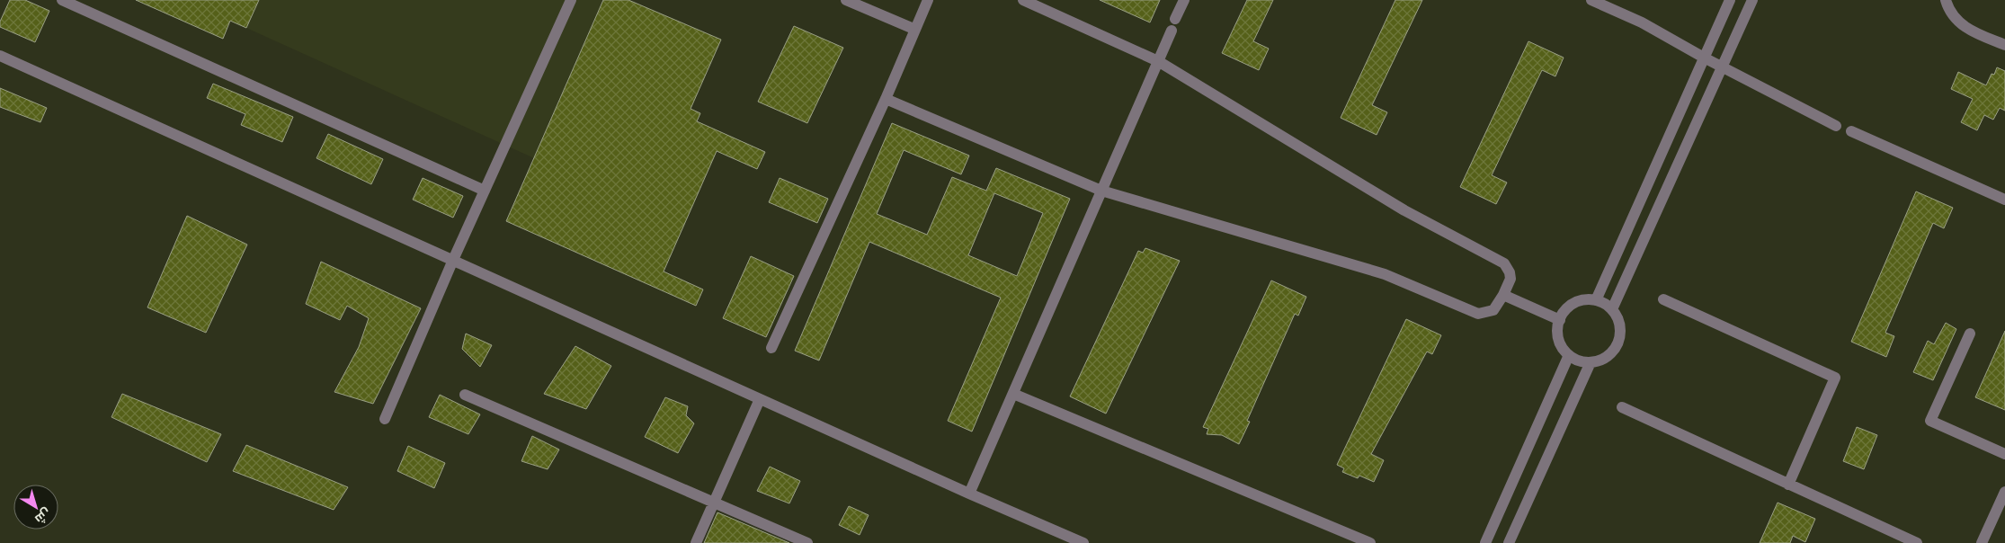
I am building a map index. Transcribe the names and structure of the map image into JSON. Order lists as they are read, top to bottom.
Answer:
{
  "north": "bottom right"
}
